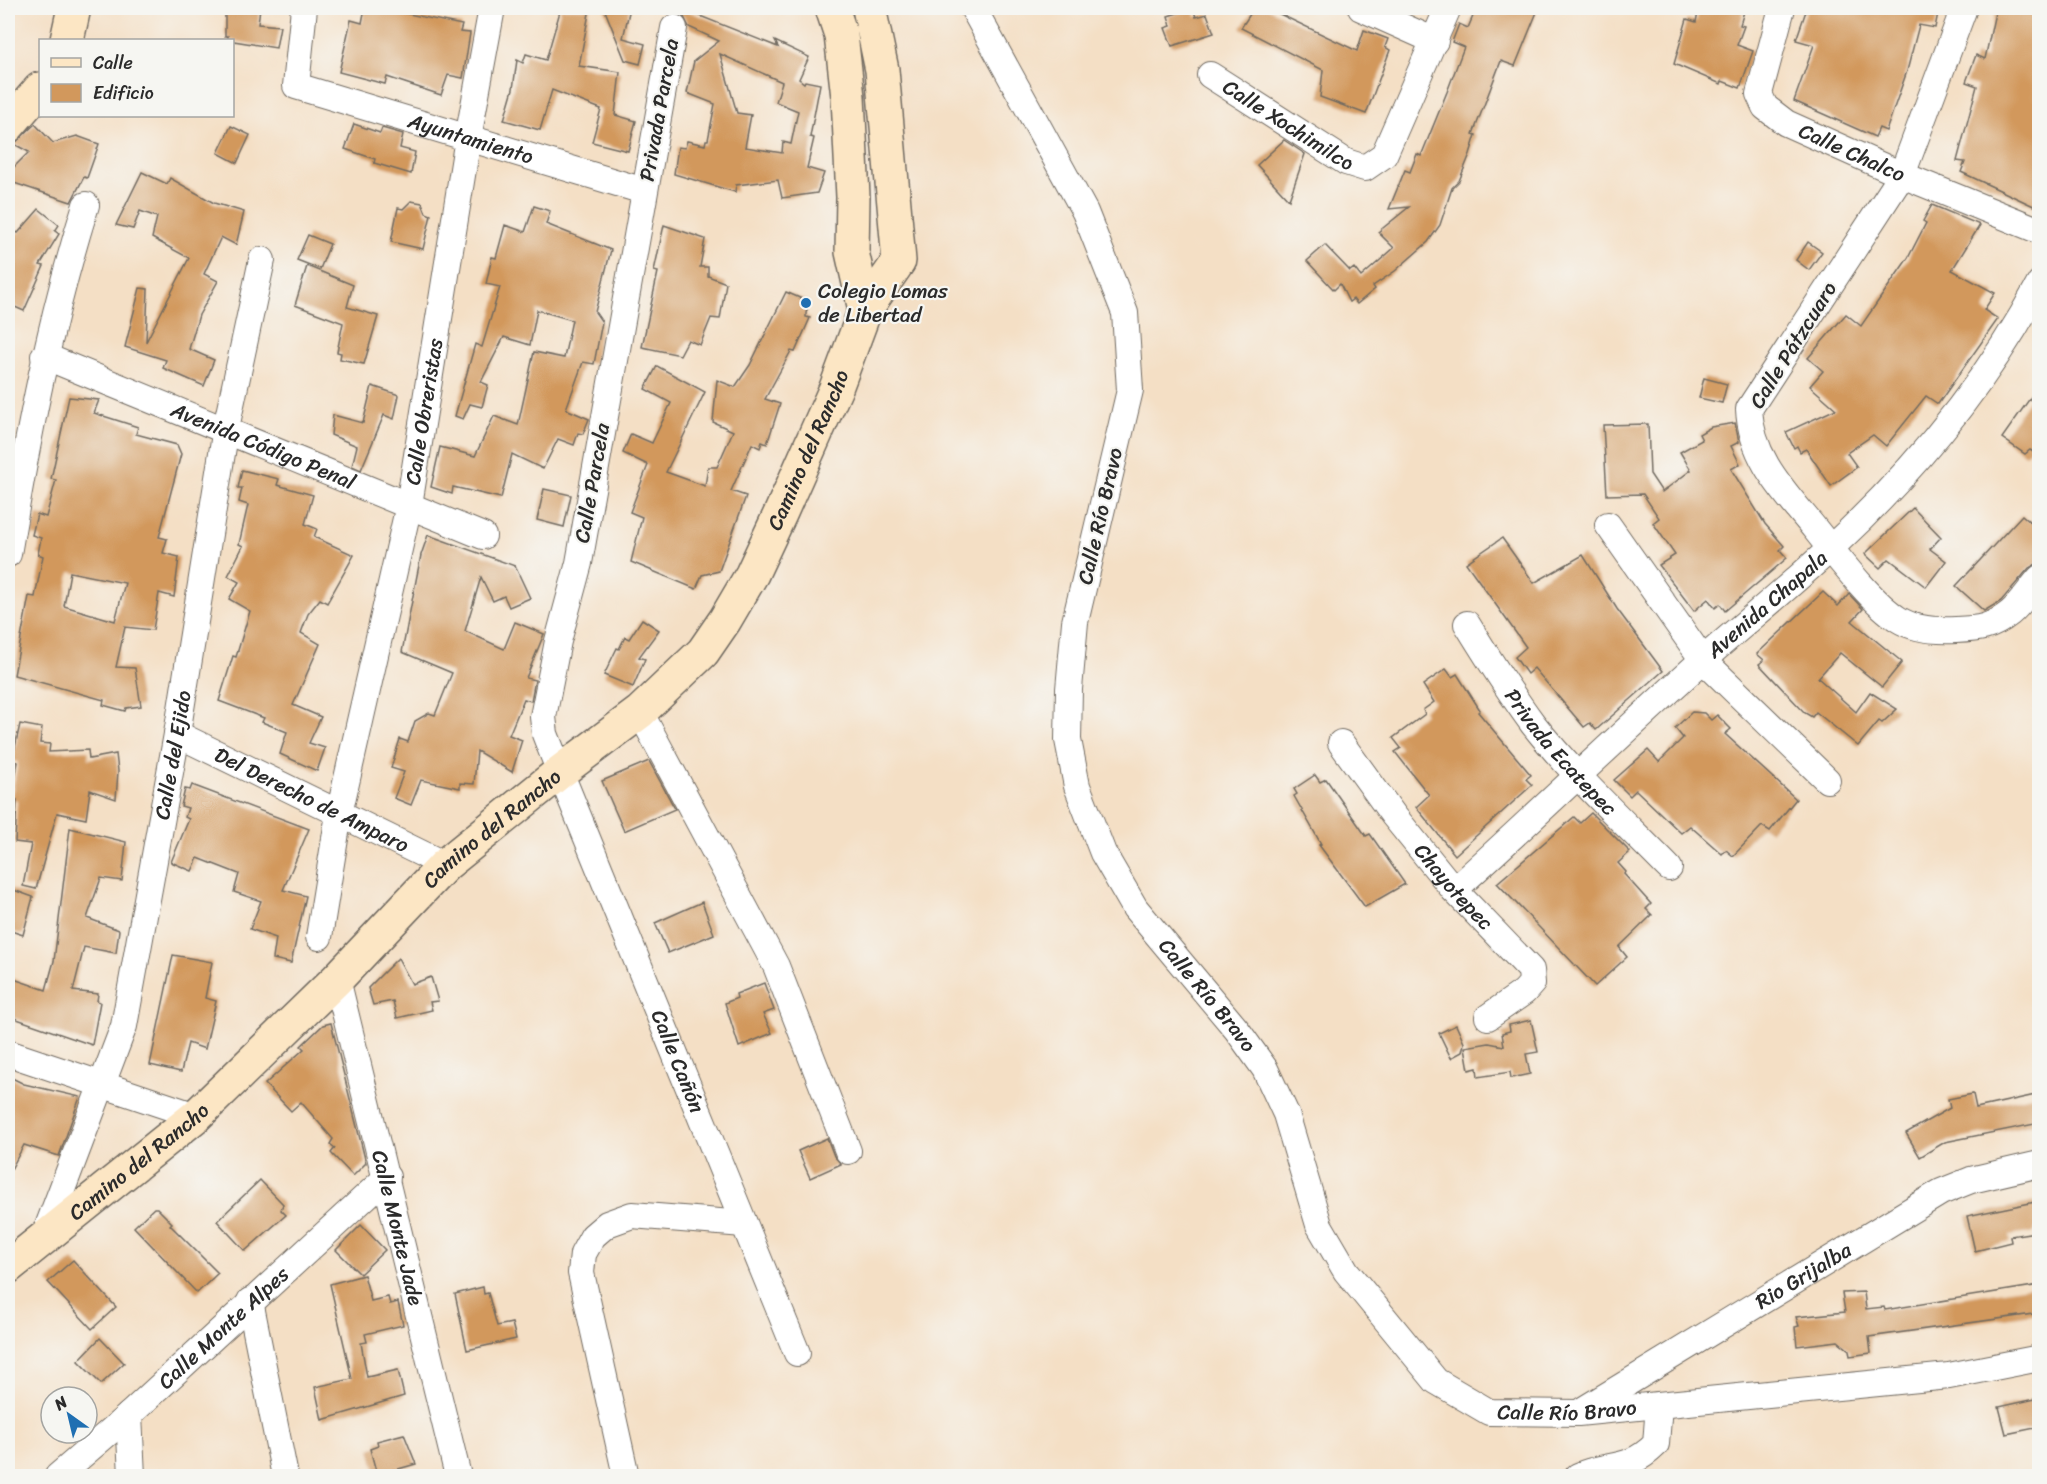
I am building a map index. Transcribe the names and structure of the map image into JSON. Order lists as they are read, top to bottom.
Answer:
{
  "streets": {
    "main road": ["Camino del Rancho"],
    "street": [
      "Privada Parcela",
      "Calle Xochimilco",
      "Ayuntamiento",
      "Calle Chalco",
      "Calle Pátzcuaro",
      "Calle Obreristas",
      "Avenida Código Penal",
      "Calle Parcela",
      "Calle Río Bravo",
      "Avenida Chapala",
      "Privada Ecatepec",
      "Calle del Ejido",
      "Del Derecho de Amparo",
      "Chayotepec",
      "Calle Cañón",
      "Calle Monte Jade",
      "Rio Grijalba",
      "Calle Monte Alpes"
    ]
  },
  "crossings": [
    ["Privada Parcela", "Ayuntamiento"],
    ["Privada Parcela", "Calle Parcela"],
    ["Ayuntamiento", "Calle Obreristas"],
    ["Ayuntamiento", "Calle Parcela"],
    ["Calle Chalco", "Calle Pátzcuaro"],
    ["Calle Pátzcuaro", "Avenida Chapala"],
    ["Calle Obreristas", "Avenida Código Penal"],
    ["Calle Obreristas", "Del Derecho de Amparo"],
    ["Avenida Código Penal", "Calle del Ejido"],
    ["Camino del Rancho", "Calle Parcela"],
    ["Camino del Rancho", "Calle del Ejido"],
    ["Camino del Rancho", "Del Derecho de Amparo"],
    ["Camino del Rancho", "Calle Cañón"],
    ["Camino del Rancho", "Calle Monte Jade"],
    ["Calle Parcela", "Calle Cañón"],
    ["Calle Río Bravo", "Rio Grijalba"],
    ["Avenida Chapala", "Privada Ecatepec"],
    ["Avenida Chapala", "Chayotepec"],
    ["Calle del Ejido", "Del Derecho de Amparo"],
    ["Calle Monte Jade", "Calle Monte Alpes"]
  ],
  "places": ["Colegio Lomas de Libertad"],
  "legend": ["Calle", "Edificio"],
  "north": "top left"
}
